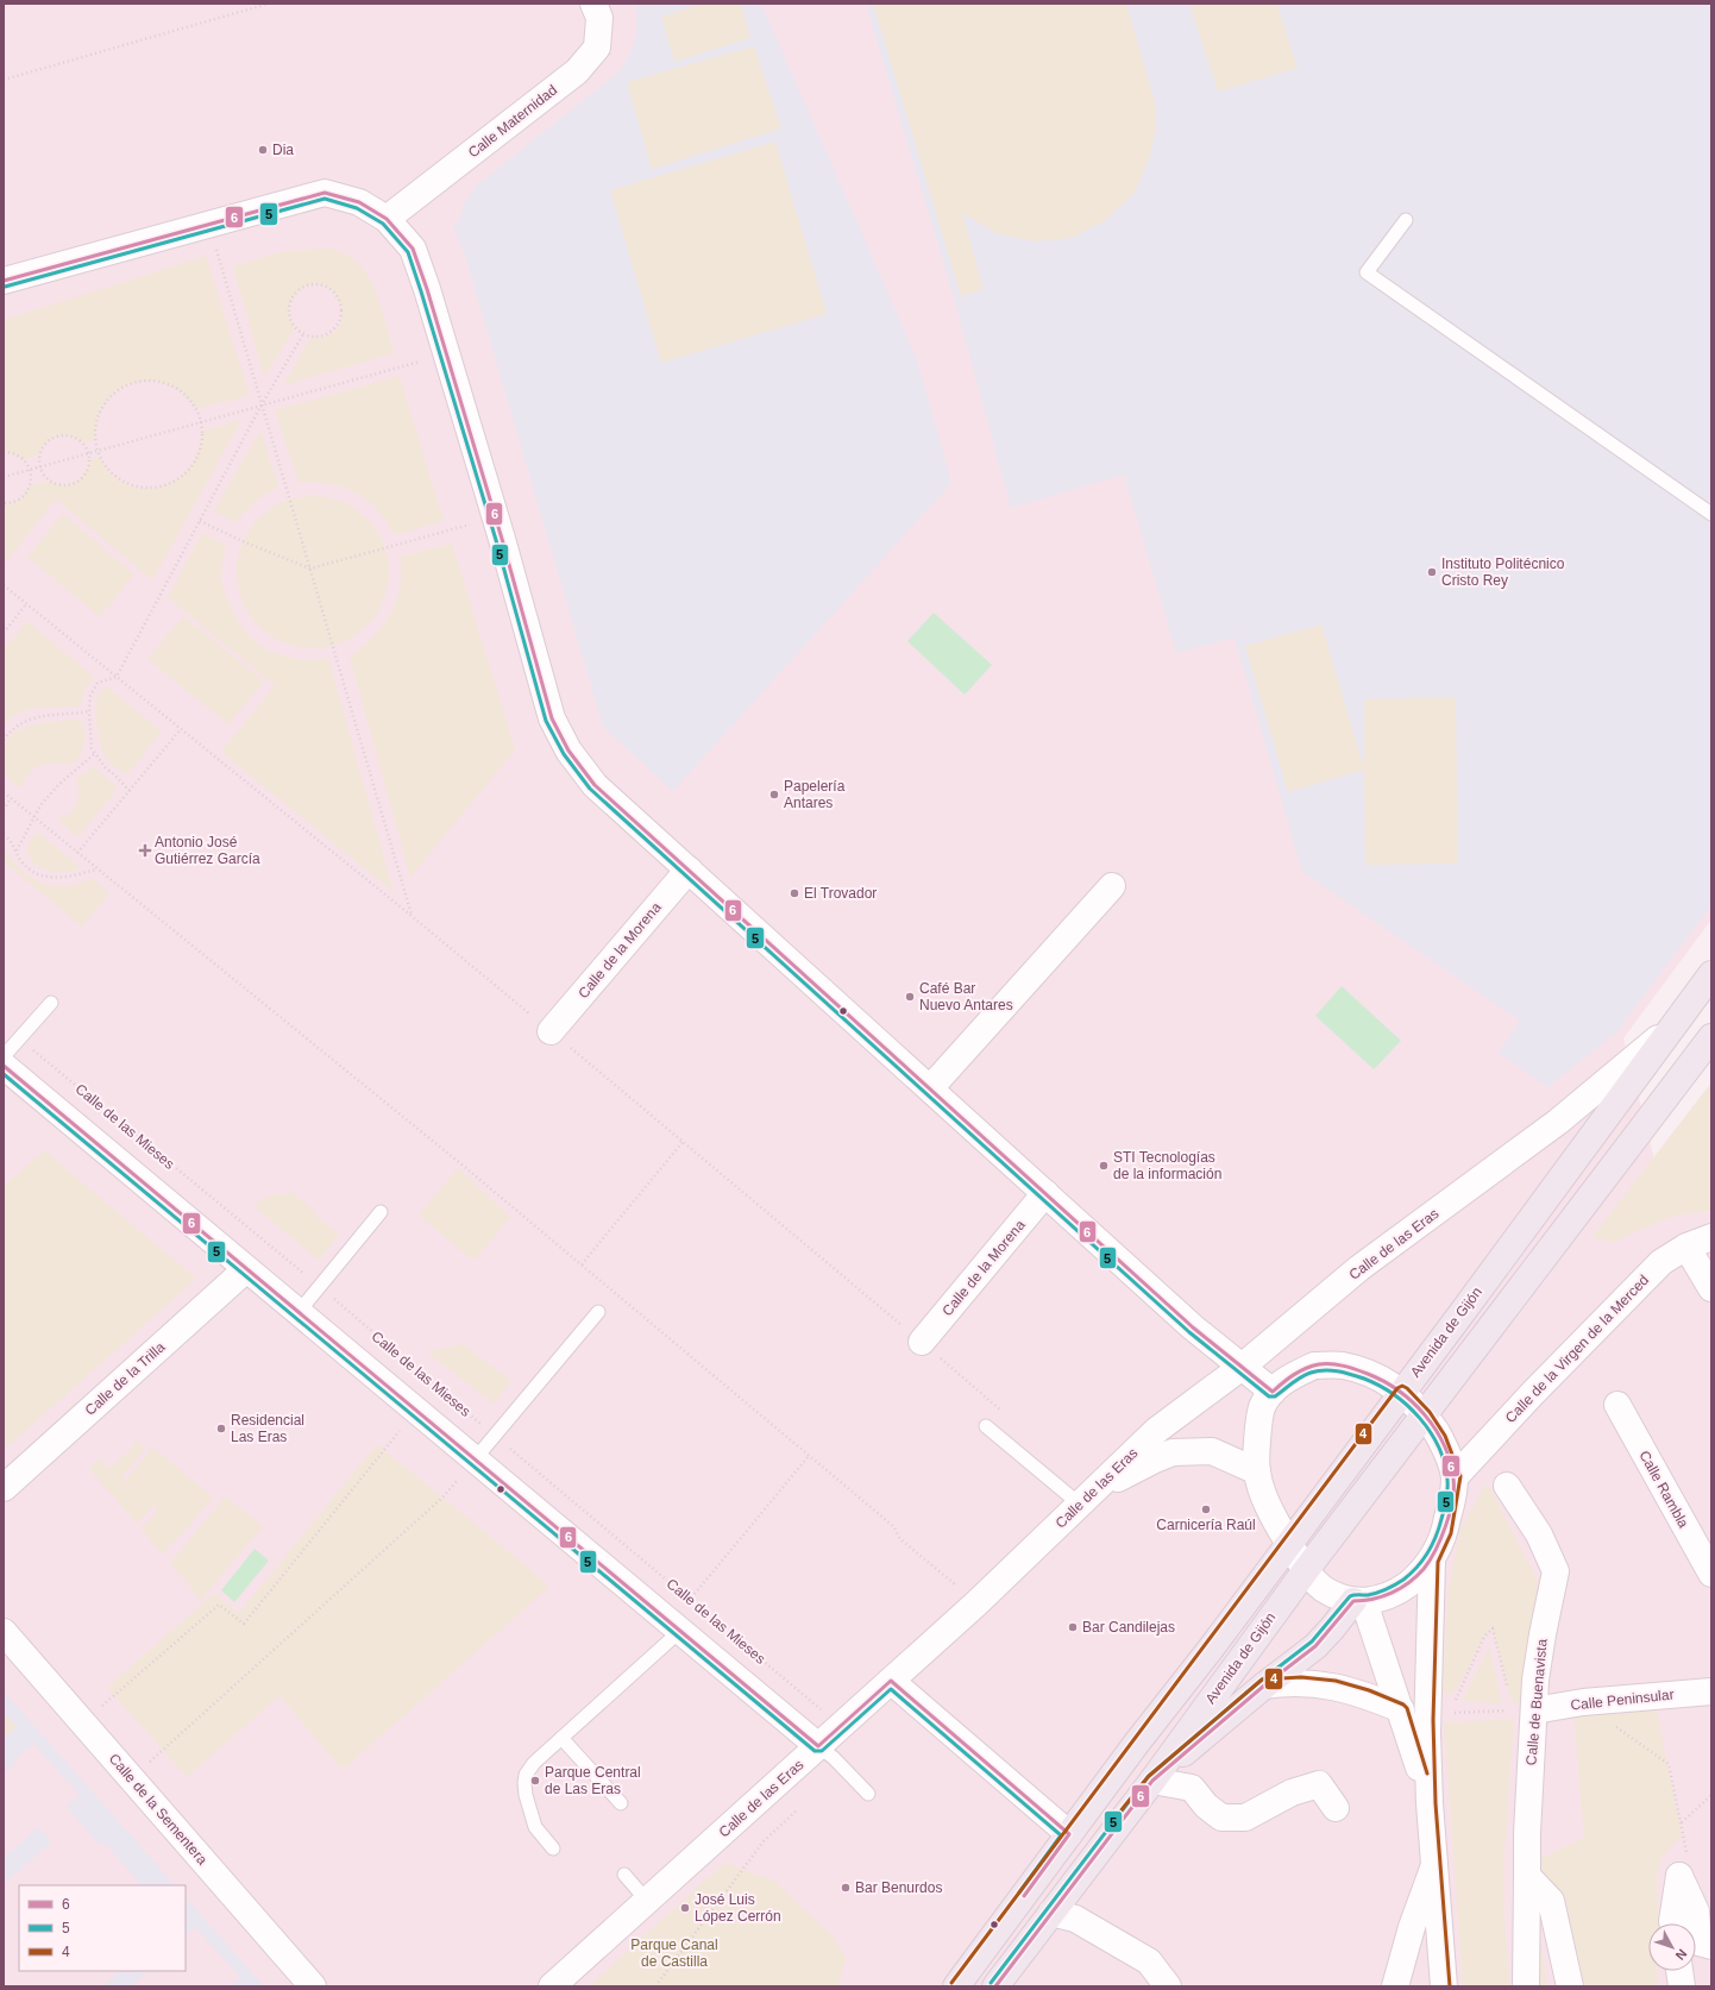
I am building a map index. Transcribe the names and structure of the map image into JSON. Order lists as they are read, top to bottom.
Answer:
{
  "streets": {
    "highway": ["Avenida de Gijón"],
    "street": [
      "Calle Maternidad",
      "Calle de la Morena",
      "Calle de las Eras",
      "Calle de la Virgen de la Merced",
      "Calle de la Trilla",
      "Calle Rambla",
      "Calle Peninsular",
      "Calle de Buenavista",
      "Calle de la Sementera"
    ],
    "path": ["Calle de las Mieses"]
  },
  "crossings": [
    ["Calle de las Eras", "Avenida de Gijón"],
    ["Calle Peninsular", "Calle de Buenavista"]
  ],
  "parks": ["Parque Canal de Castilla"],
  "places": {
    "other": [
      "Dia",
      "Instituto Politécnico Cristo Rey",
      "Papelería Antares",
      "El Trovador",
      "Café Bar Nuevo Antares",
      "STI Tecnologías de la información",
      "Residencial Las Eras",
      "Carnicería Raúl",
      "Bar Candilejas",
      "Parque Central de Las Eras",
      "Bar Benurdos",
      "José Luis López Cerrón"
    ],
    "health": ["Antonio José Gutiérrez García"]
  },
  "lines": ["transit line 6", "transit line 5", "transit line 4"],
  "legend": ["6", "5", "4"],
  "north": "bottom right"
}
